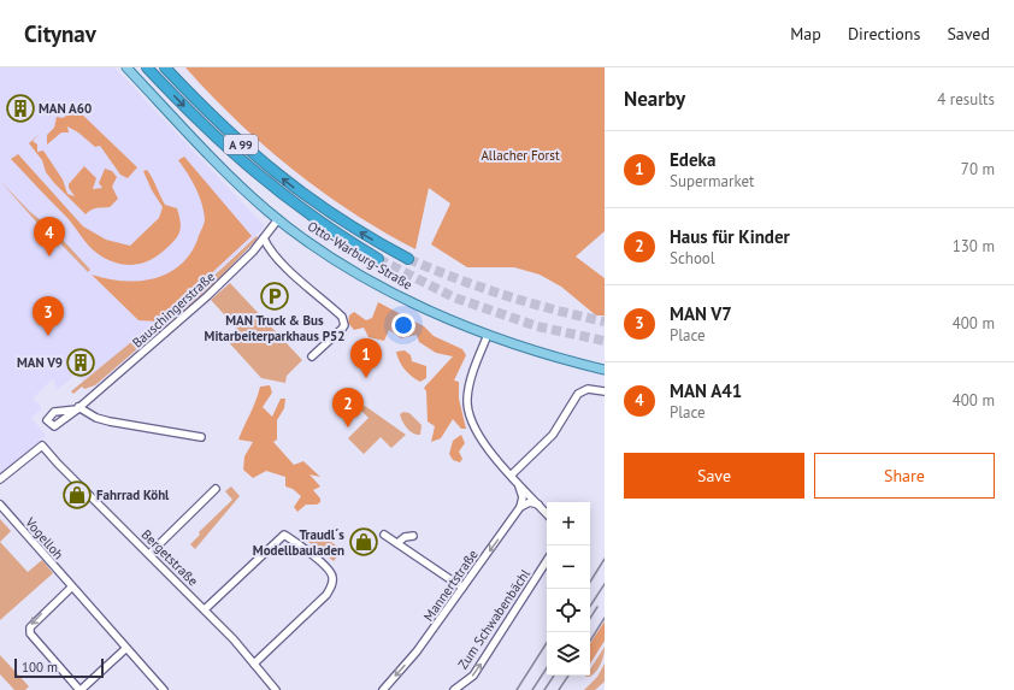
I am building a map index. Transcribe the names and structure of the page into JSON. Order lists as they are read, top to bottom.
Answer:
{
  "streets": {
    "highway": ["A 99"],
    "main road": ["Otto-Warburg-Straße"],
    "street": [
      "Bauschingerstraße",
      "Vogelloh",
      "Bergetstraße",
      "Mannertstraße",
      "Zum Schwabenbächl"
    ]
  },
  "crossings": [
    ["Otto-Warburg-Straße", "Bauschingerstraße"]
  ],
  "one_way": ["Mannertstraße", "Zum Schwabenbächl"],
  "parks": ["Allacher Forst"],
  "places": {
    "building": ["MAN A60", "MAN V9"],
    "parking": ["MAN Truck & Bus Mitarbeiterparkhaus P52"],
    "shop": ["Fahrrad Köhl", "Traudl´s Modellbauladen"]
  },
  "scale_bar": "100 m",
  "page": {
    "header": "Citynav",
    "nav": ["Map", "Directions", "Saved"],
    "heading": ["Nearby", "4 results"],
    "list": [
      {
        "mark": "1",
        "name": "Edeka",
        "note": "Supermarket",
        "value": "70 m"
      },
      {
        "mark": "2",
        "name": "Haus für Kinder",
        "note": "School",
        "value": "130 m"
      },
      {
        "mark": "3",
        "name": "MAN V7",
        "note": "Place",
        "value": "400 m"
      },
      {
        "mark": "4",
        "name": "MAN A41",
        "note": "Place",
        "value": "400 m"
      }
    ],
    "pins": [
      "4",
      "3",
      "1",
      "2"
    ],
    "buttons": ["Save", "Share"],
    "map_buttons": ["+", "−"],
    "scale": "100 m"
  }
}
